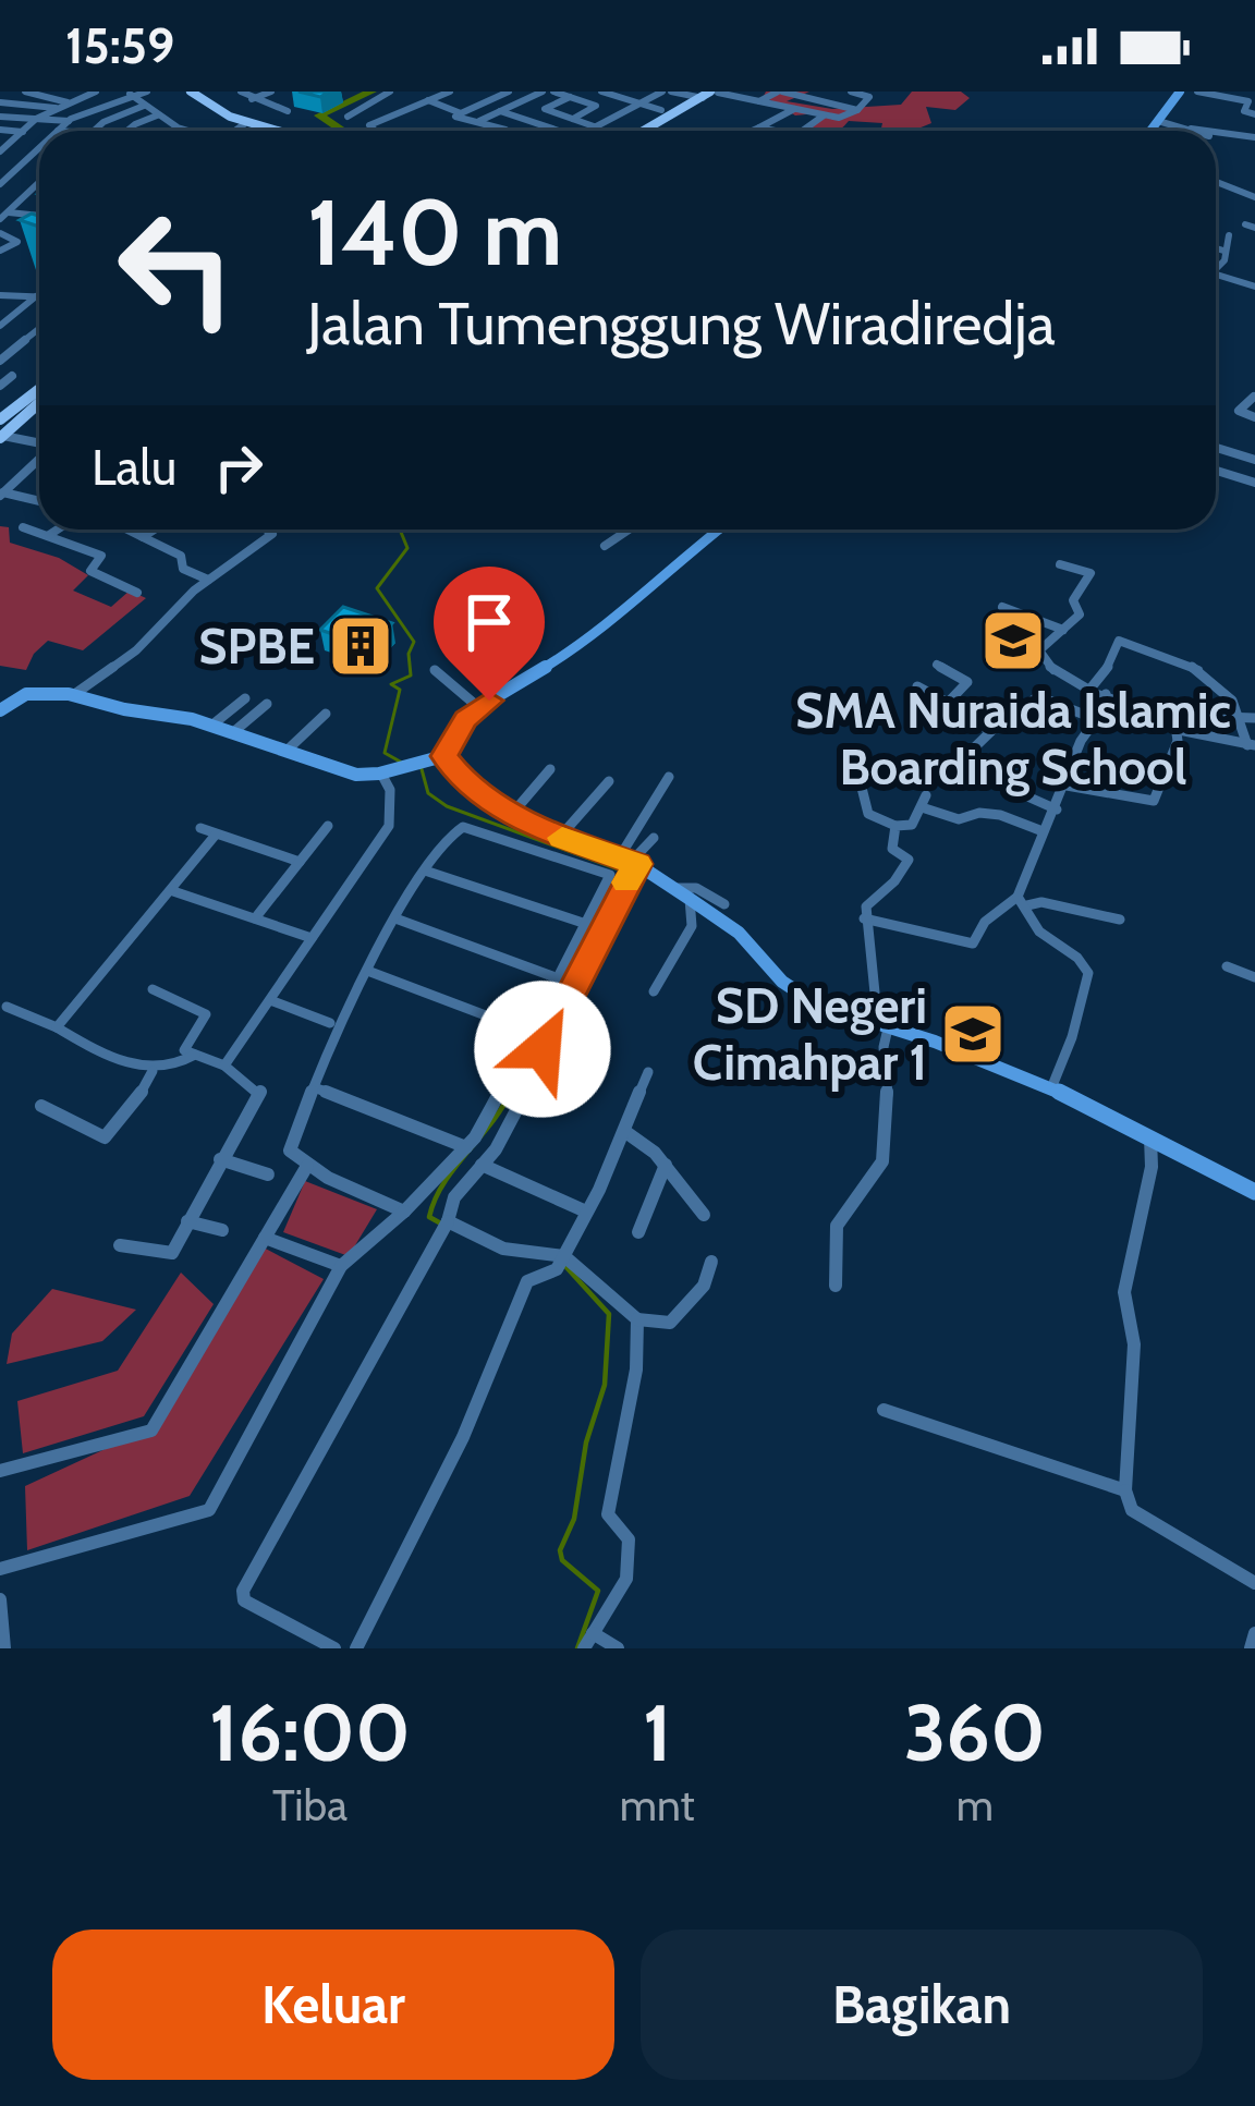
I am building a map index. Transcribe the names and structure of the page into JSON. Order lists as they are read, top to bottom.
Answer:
{
  "places": {
    "school or university": ["SMA Nuraida Islamic Boarding School", "SD Negeri Cimahpar 1"],
    "building": ["SPBE"]
  },
  "page": {
    "status": "15:59",
    "turn": ["140 m", "Jalan Tumenggung Wiradiredja"],
    "then": "Lalu",
    "eta": [
      "16:00",
      "Tiba",
      "1",
      "mnt",
      "360",
      "m"
    ],
    "buttons": ["Keluar", "Bagikan"]
  }
}
